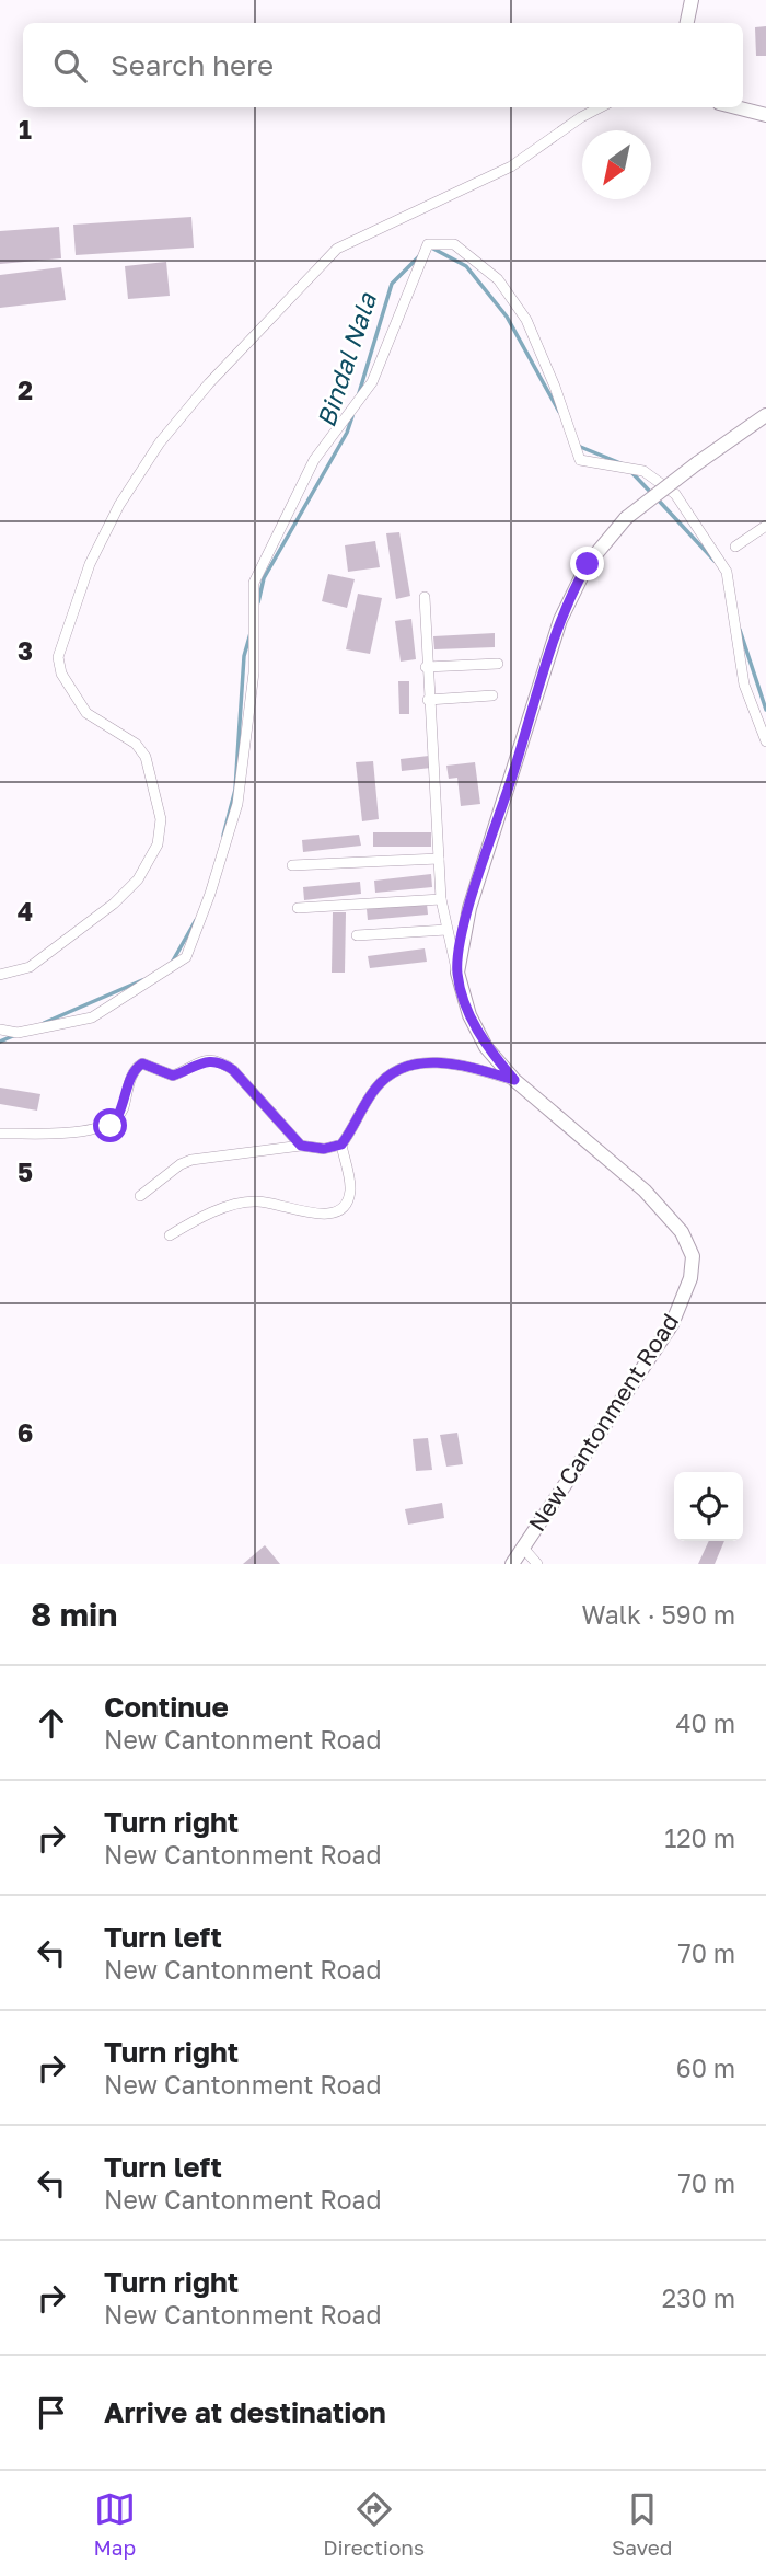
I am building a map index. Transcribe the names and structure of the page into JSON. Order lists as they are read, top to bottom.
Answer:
{
  "streets": {
    "street": ["New Cantonment Road"]
  },
  "water": ["Bindal Nala"],
  "north": "bottom left",
  "page": {
    "search": "Search here",
    "heading": ["8 min", "Walk · 590 m"],
    "list": [
      ["Continue", "New Cantonment Road", "40 m"],
      ["Turn right", "New Cantonment Road", "120 m"],
      ["Turn left", "New Cantonment Road", "70 m"],
      ["Turn right", "New Cantonment Road", "60 m"],
      ["Turn left", "New Cantonment Road", "70 m"],
      ["Turn right", "New Cantonment Road", "230 m"],
      "Arrive at destination"
    ],
    "nav": ["Map", "Directions", "Saved"]
  },
  "grid": {
    "rows": [
      "1",
      "2",
      "3",
      "4",
      "5",
      "6"
    ]
  }
}
